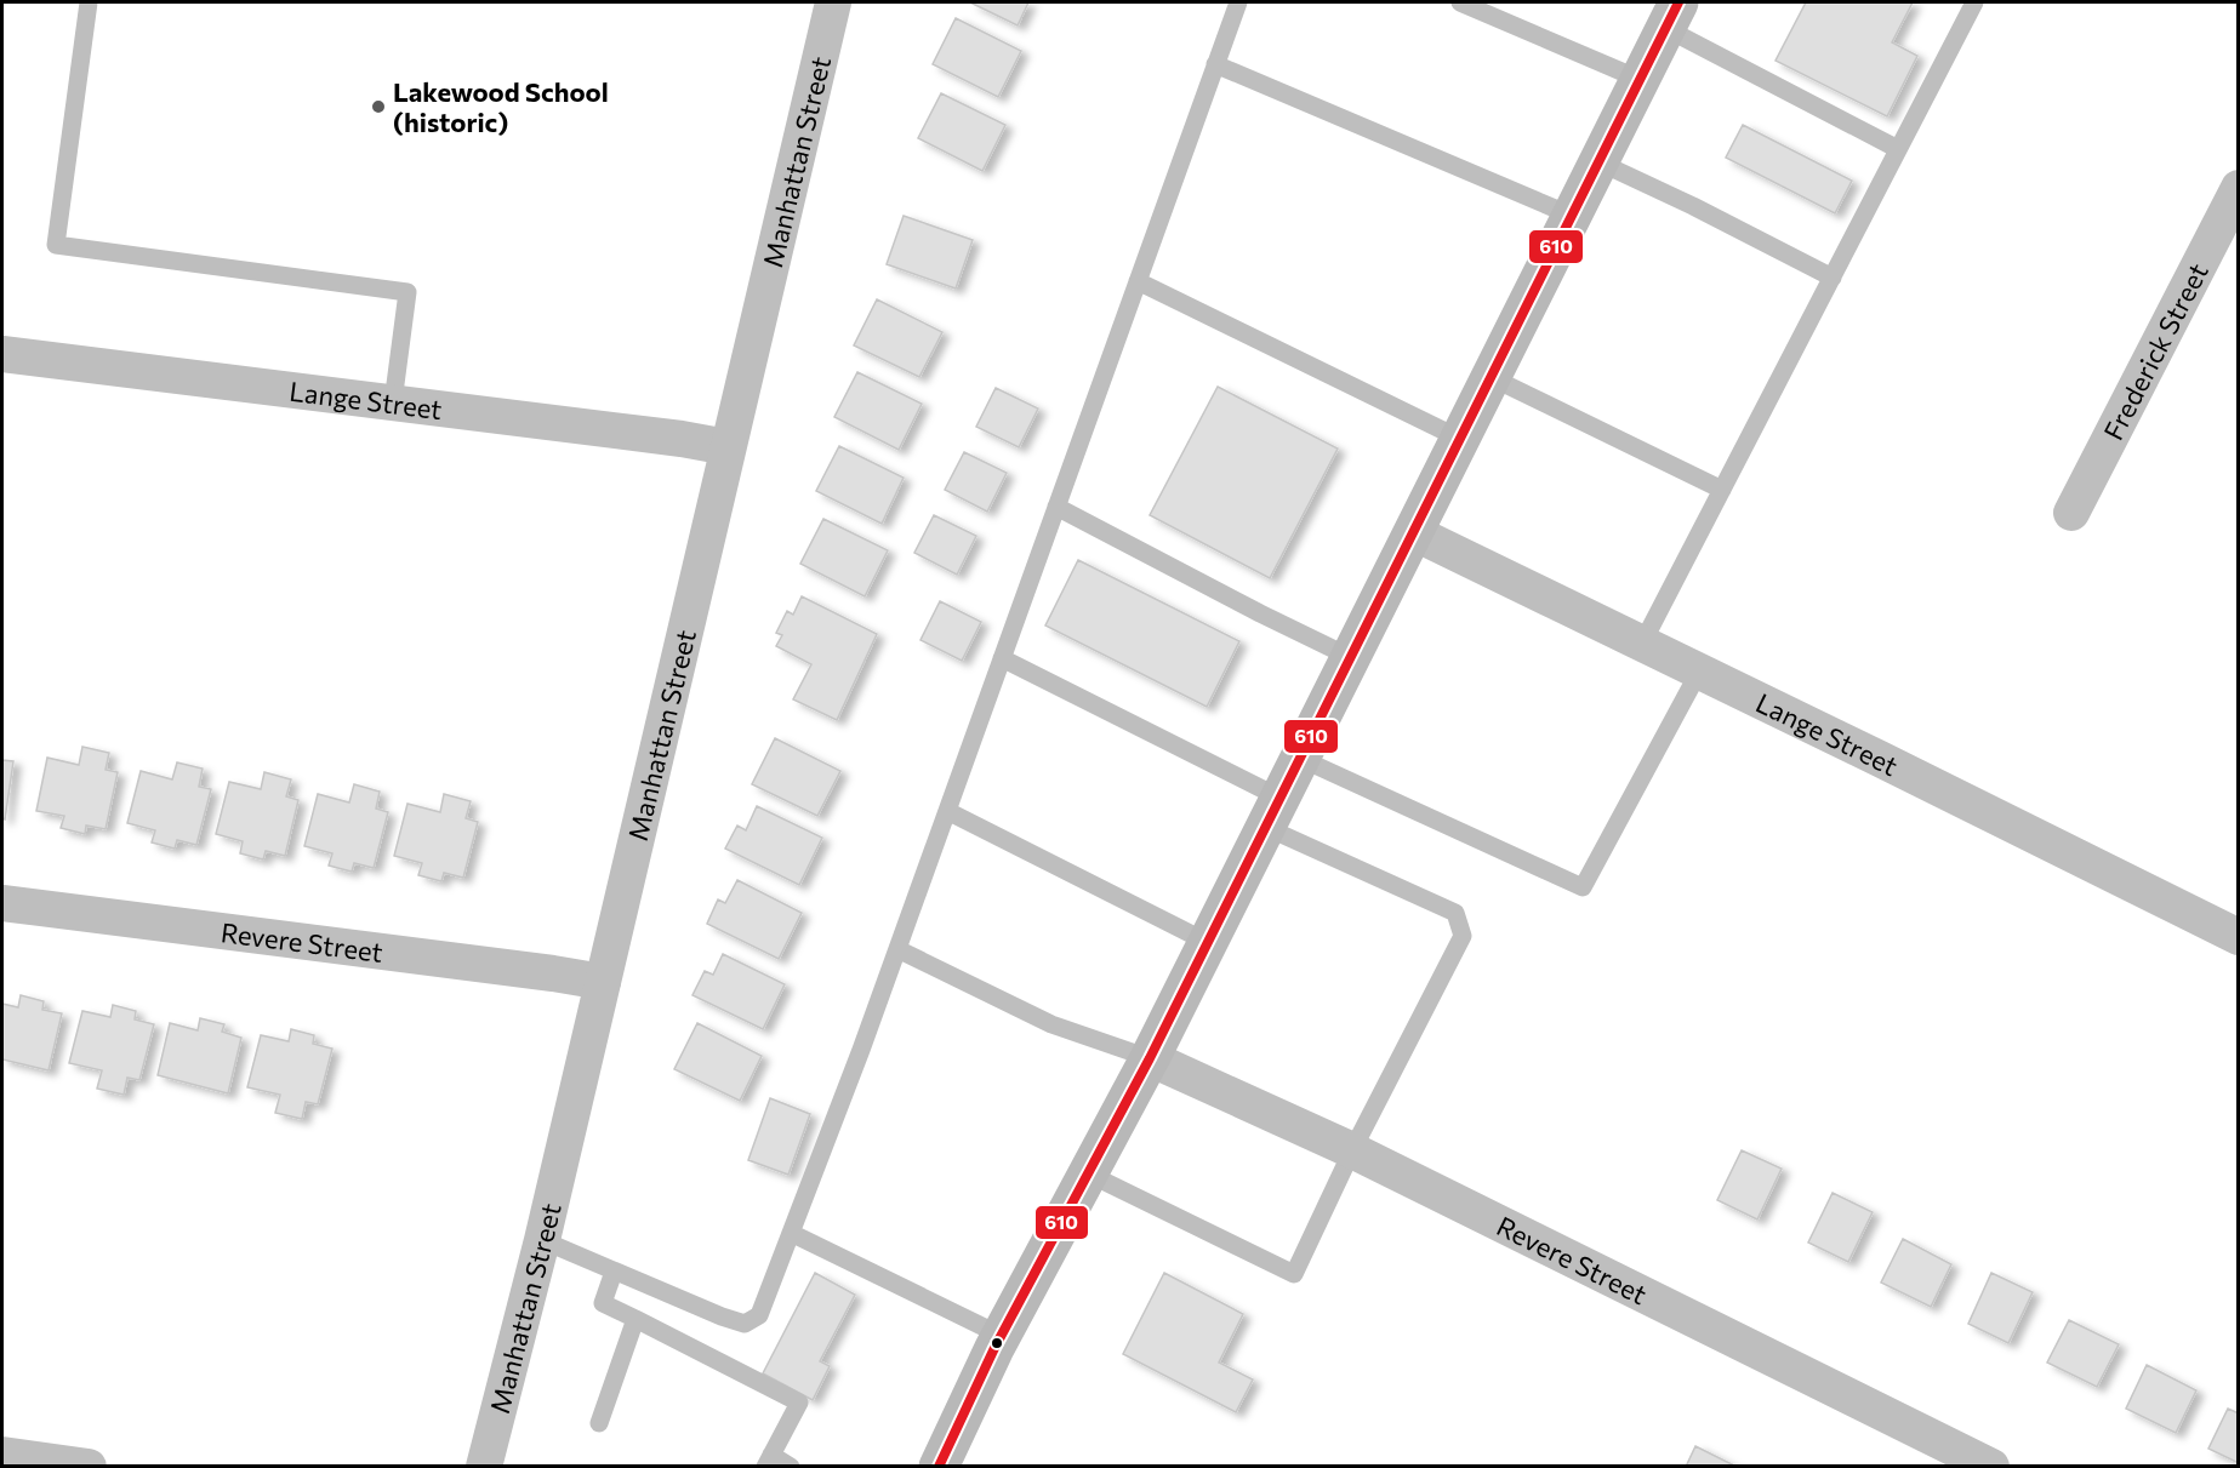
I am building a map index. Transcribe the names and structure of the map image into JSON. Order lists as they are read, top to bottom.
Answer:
{
  "streets": {
    "street": [
      "Manhattan Street",
      "Frederick Street",
      "Lange Street",
      "Revere Street"
    ]
  },
  "crossings": [
    ["Manhattan Street", "Lange Street"],
    ["Manhattan Street", "Revere Street"]
  ],
  "places": ["Lakewood School (historic)"],
  "lines": ["transit line 610"]
}
